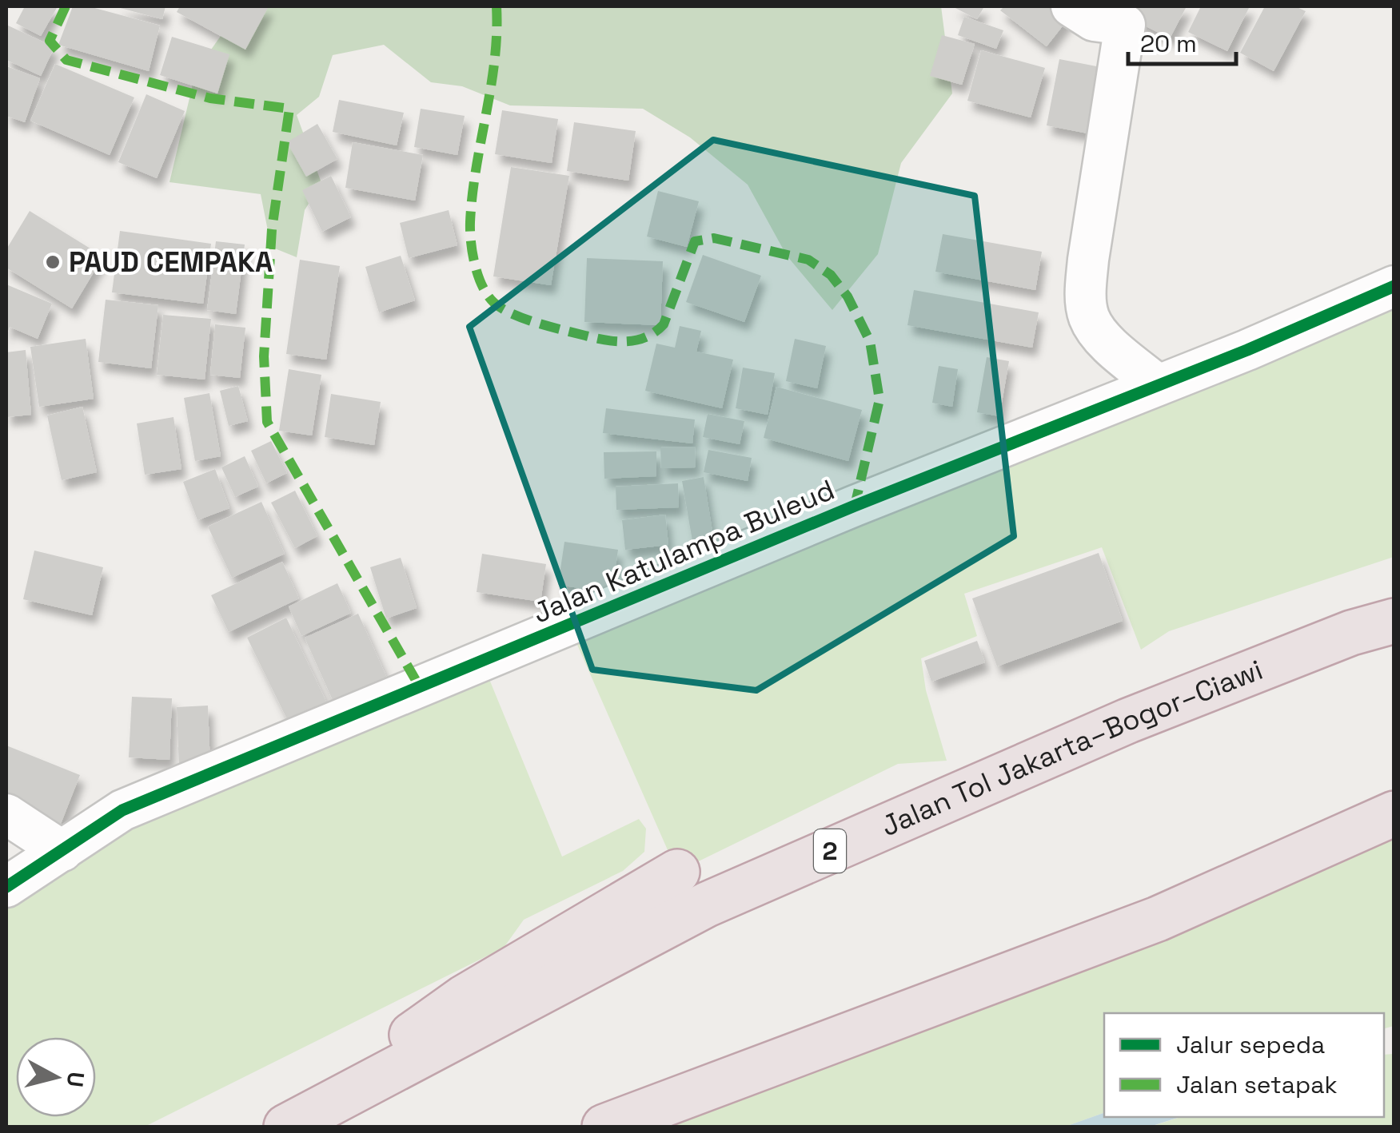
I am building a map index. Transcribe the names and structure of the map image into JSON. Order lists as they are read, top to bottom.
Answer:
{
  "streets": {
    "highway": ["Jalan Tol Jakarta–Bogor–Ciawi", "2"],
    "street": ["Jalan Katulampa Buleud"]
  },
  "places": ["PAUD CEMPAKA"],
  "legend": ["Jalur sepeda", "Jalan setapak"],
  "scale_bar": "20 m",
  "north": "right"
}
